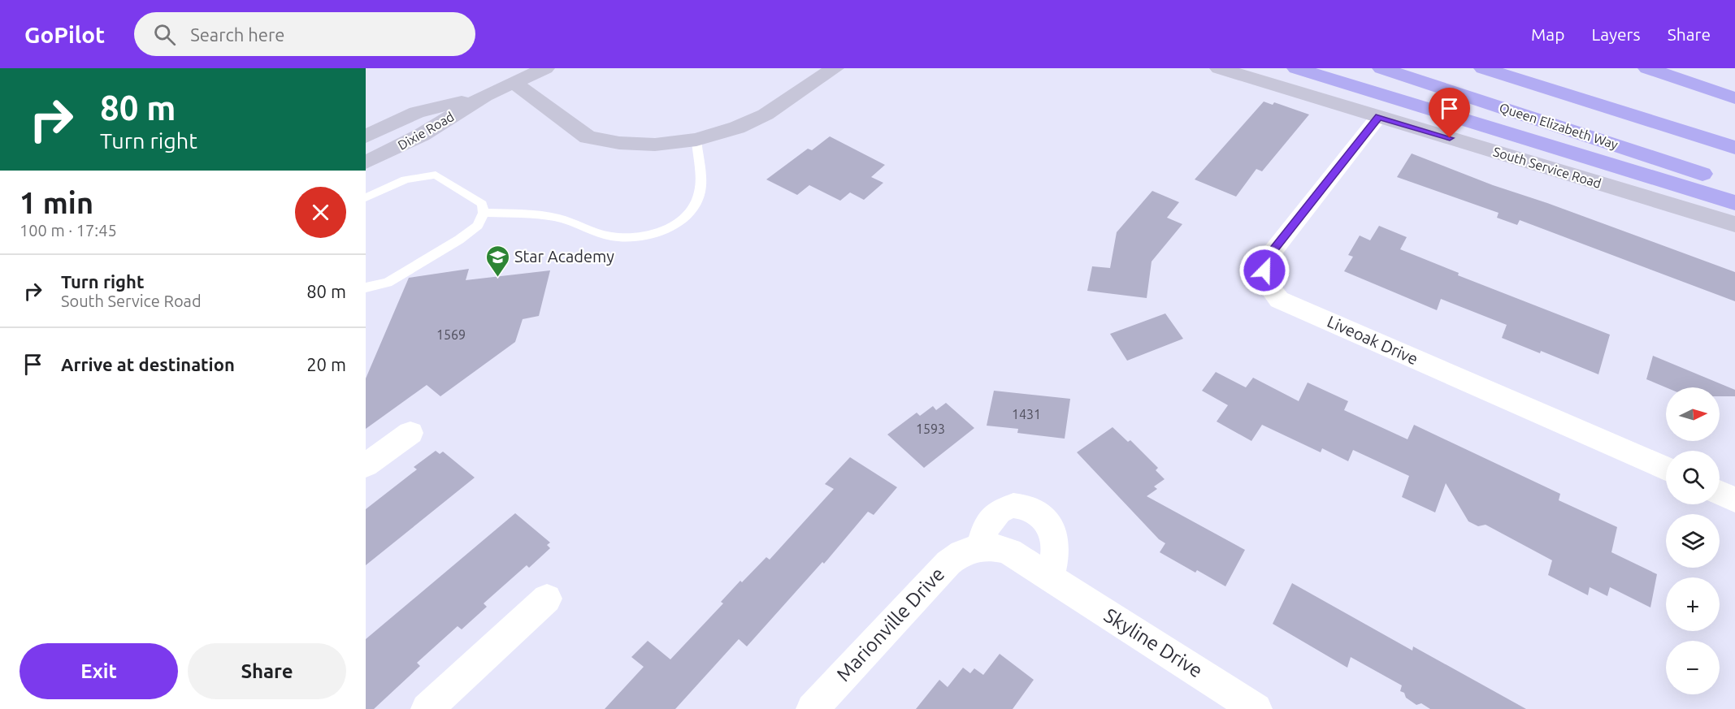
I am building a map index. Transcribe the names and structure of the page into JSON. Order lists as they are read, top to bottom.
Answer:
{
  "streets": {
    "highway": ["Queen Elizabeth Way"],
    "main road": ["Dixie Road", "South Service Road"],
    "street": ["Liveoak Drive", "Marionville Drive", "Skyline Drive"]
  },
  "crossings": [
    ["South Service Road", "Liveoak Drive"],
    ["Marionville Drive", "Skyline Drive"]
  ],
  "places": {
    "school or university": ["Star Academy"]
  },
  "house_numbers": ["1569", "1431", "1593"],
  "north": "right",
  "page": {
    "header": "GoPilot",
    "search": "Search here",
    "nav": ["Map", "Layers", "Share"],
    "turn": ["80 m", "Turn right"],
    "heading": ["1 min", "100 m · 17:45"],
    "list": [
      {
        "name": "Turn right",
        "note": "South Service Road",
        "value": "80 m"
      },
      {
        "name": "Arrive at destination",
        "value": "20 m"
      }
    ],
    "map_buttons": ["+", "−"],
    "buttons": ["Exit", "Share"]
  }
}
